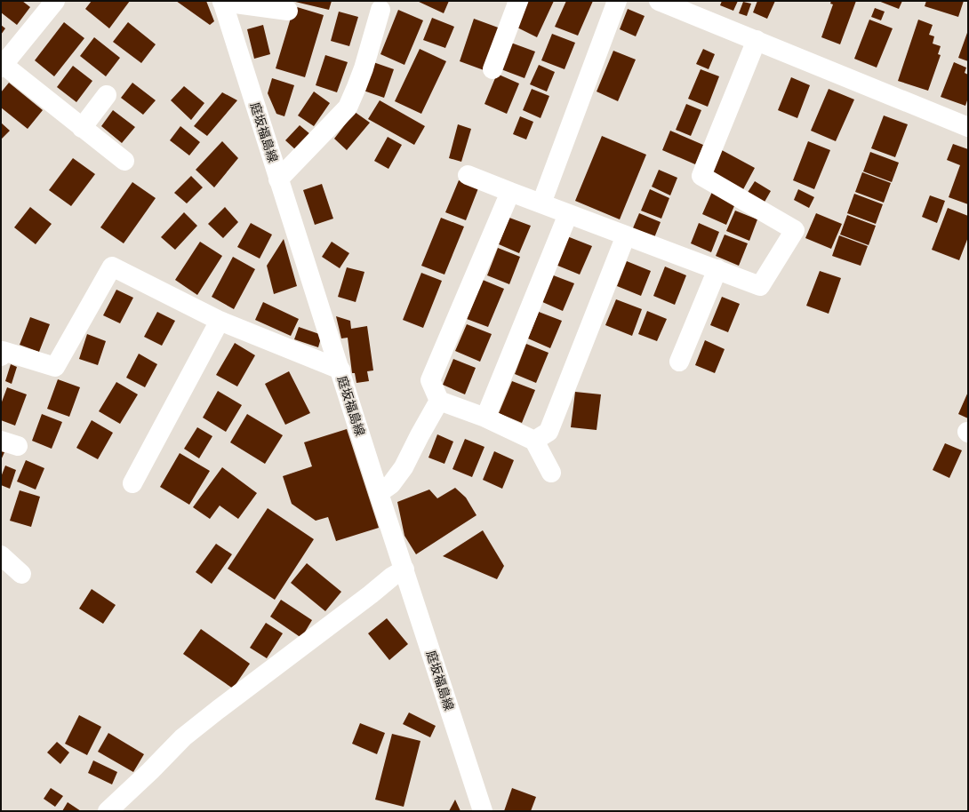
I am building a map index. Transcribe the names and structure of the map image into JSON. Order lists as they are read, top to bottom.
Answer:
{
  "streets": {
    "street": ["庭坂福島線"]
  }
}
